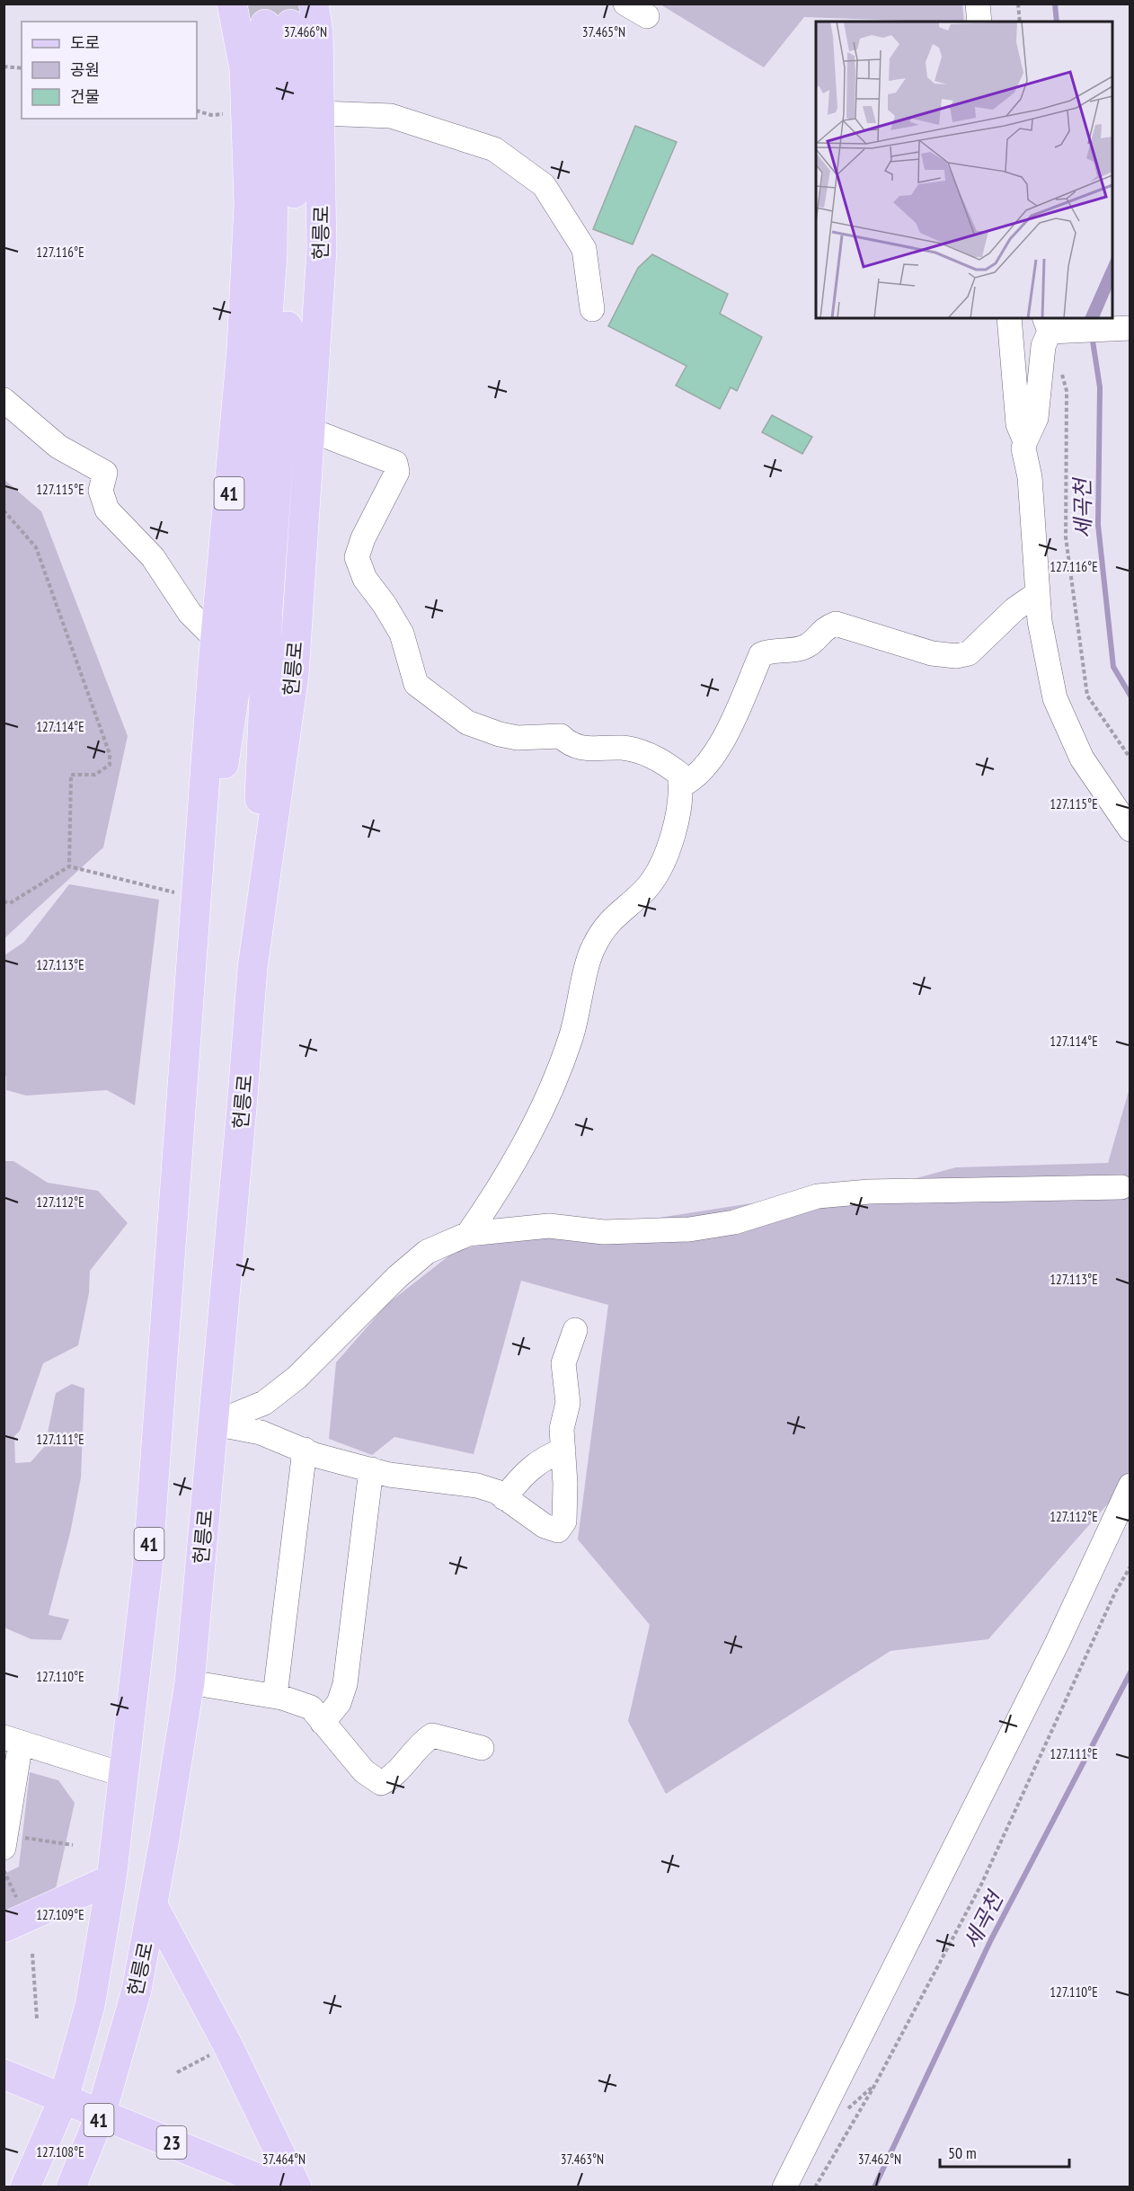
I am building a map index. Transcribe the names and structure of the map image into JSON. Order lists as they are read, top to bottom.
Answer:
{
  "streets": {
    "main road": ["헌릉로", "41", "23"]
  },
  "crossings": [
    ["헌릉로", "23"],
    ["41", "23"]
  ],
  "water": ["세곡천"],
  "legend": ["도로", "공원", "건물"],
  "scale_bar": "50 m",
  "coordinates": [
    "37.466°N",
    "37.465°N",
    "127.116°E",
    "127.115°E",
    "127.114°E",
    "127.113°E",
    "127.112°E",
    "127.111°E",
    "127.110°E",
    "127.109°E",
    "127.108°E",
    "37.464°N",
    "37.463°N",
    "37.462°N"
  ]
}
